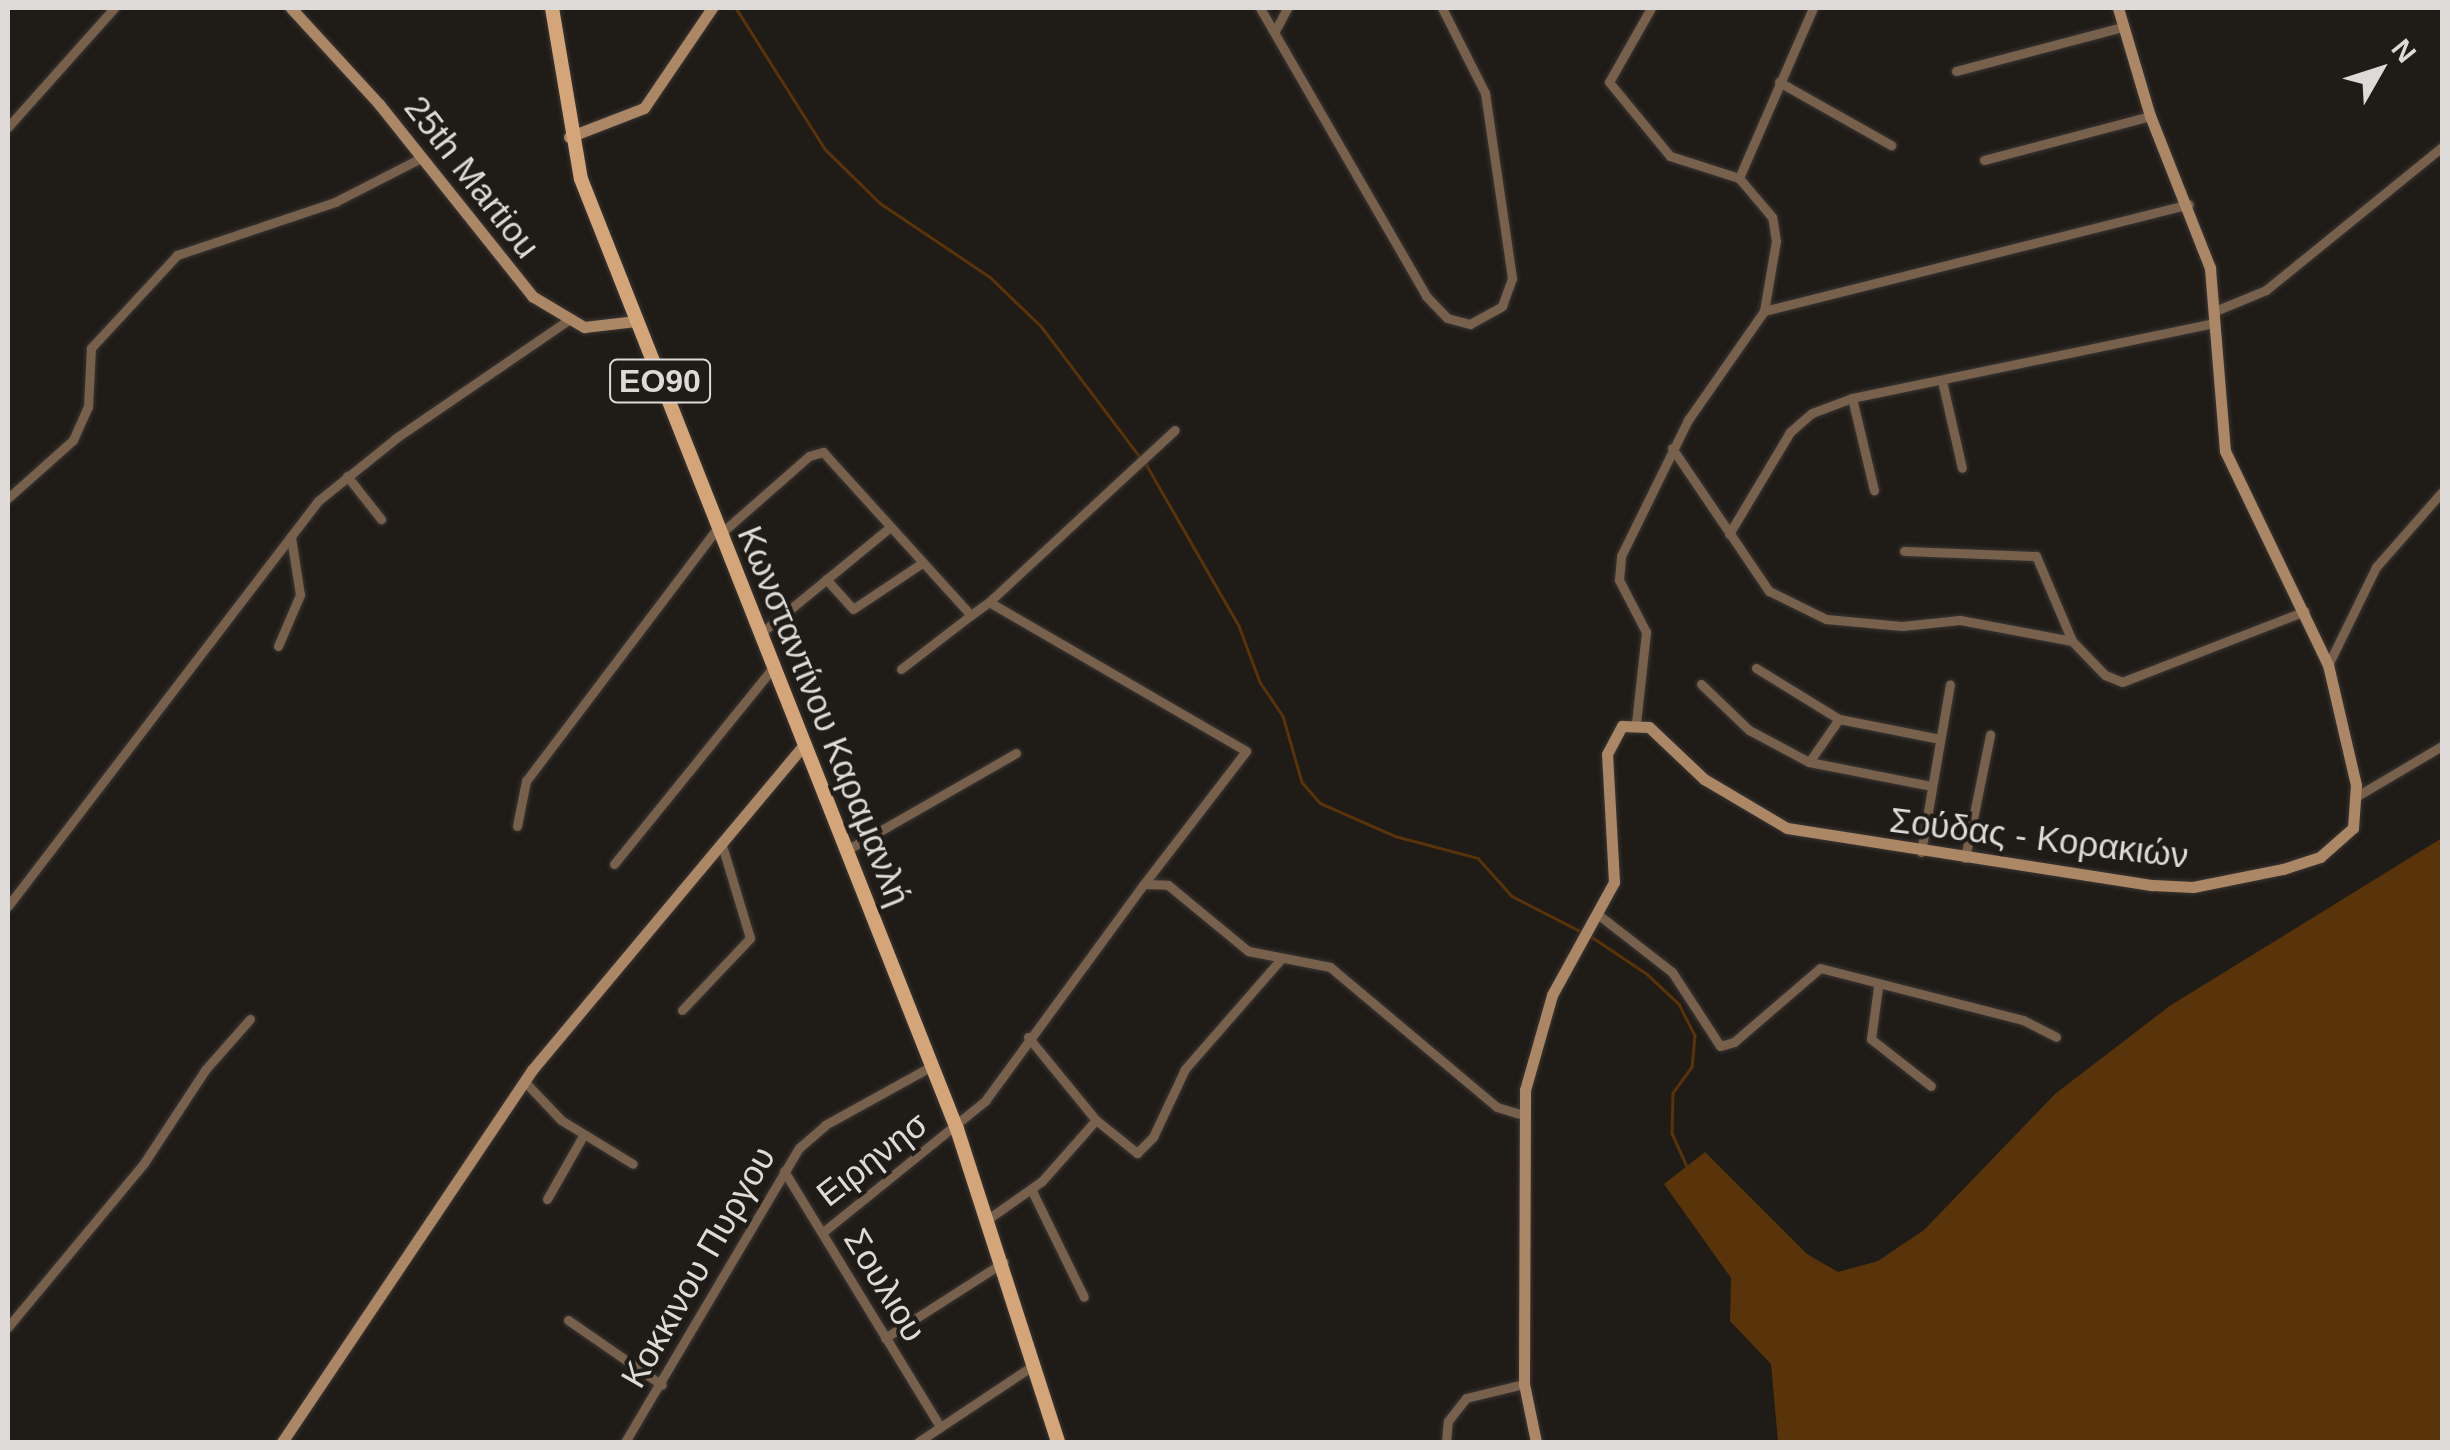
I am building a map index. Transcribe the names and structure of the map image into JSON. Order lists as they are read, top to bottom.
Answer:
{
  "streets": {
    "main road": [
      "25th Martiou",
      "ΕΟ90",
      "Κωνσταντίνου Καραμανλή",
      "Σούδας - Κορακιών"
    ],
    "street": ["Ειρηνησ", "Κοκκινου Πυργου", "Σουλιου"]
  },
  "crossings": [
    ["Κωνσταντίνου Καραμανλή", "Ειρηνησ"],
    ["Κωνσταντίνου Καραμανλή", "Κοκκινου Πυργου"],
    ["Ειρηνησ", "Σουλιου"],
    ["Κοκκινου Πυργου", "Σουλιου"]
  ],
  "north": "top right"
}
